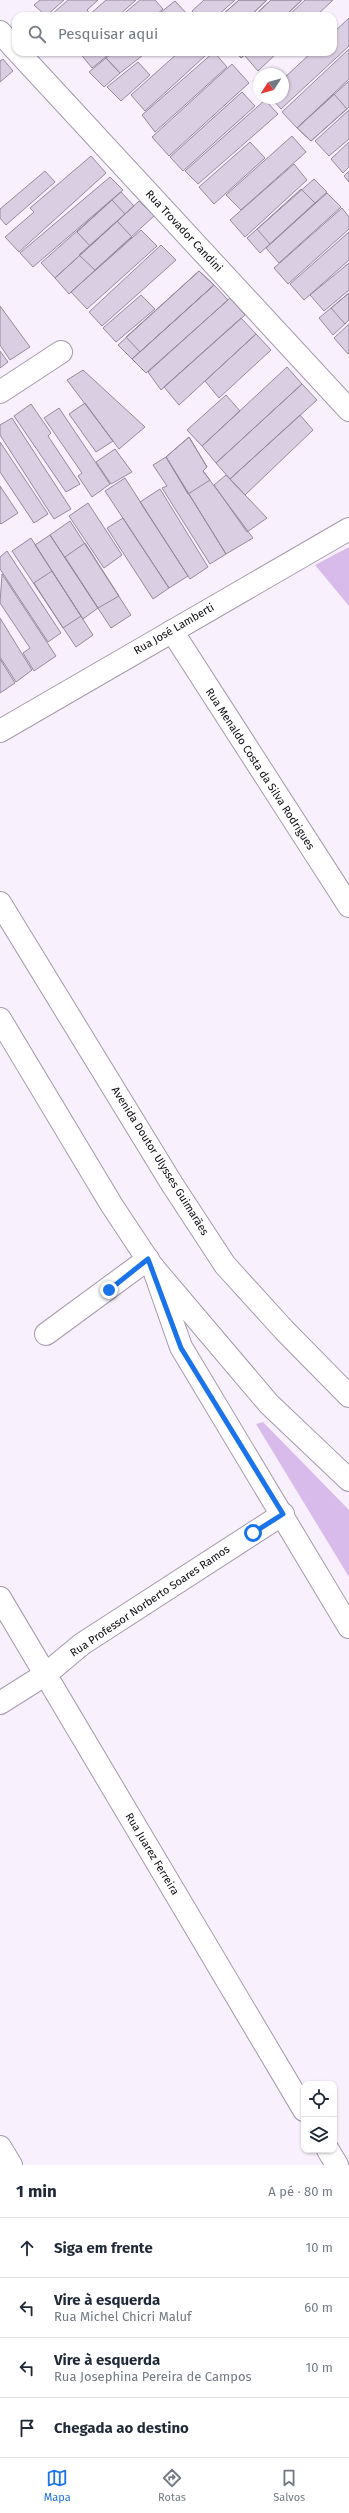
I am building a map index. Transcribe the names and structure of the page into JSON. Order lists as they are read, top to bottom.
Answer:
{
  "streets": {
    "street": [
      "Rua Trovador Candini",
      "Rua José Lamberti",
      "Rua Menaldo Costa da Silva Rodrigues",
      "Avenida Doutor Ulysses Guimarães",
      "Rua Professor Norberto Soares Ramos",
      "Rua Juarez Ferreira"
    ]
  },
  "crossings": [
    ["Rua José Lamberti", "Rua Menaldo Costa da Silva Rodrigues"],
    ["Rua Professor Norberto Soares Ramos", "Rua Juarez Ferreira"]
  ],
  "north": "bottom left",
  "page": {
    "search": "Pesquisar aqui",
    "heading": ["1 min", "A pé · 80 m"],
    "list": [
      ["Siga em frente", "10 m"],
      ["Vire à esquerda", "Rua Michel Chicri Maluf", "60 m"],
      ["Vire à esquerda", "Rua Josephina Pereira de Campos", "10 m"],
      "Chegada ao destino"
    ],
    "nav": ["Mapa", "Rotas", "Salvos"]
  }
}
